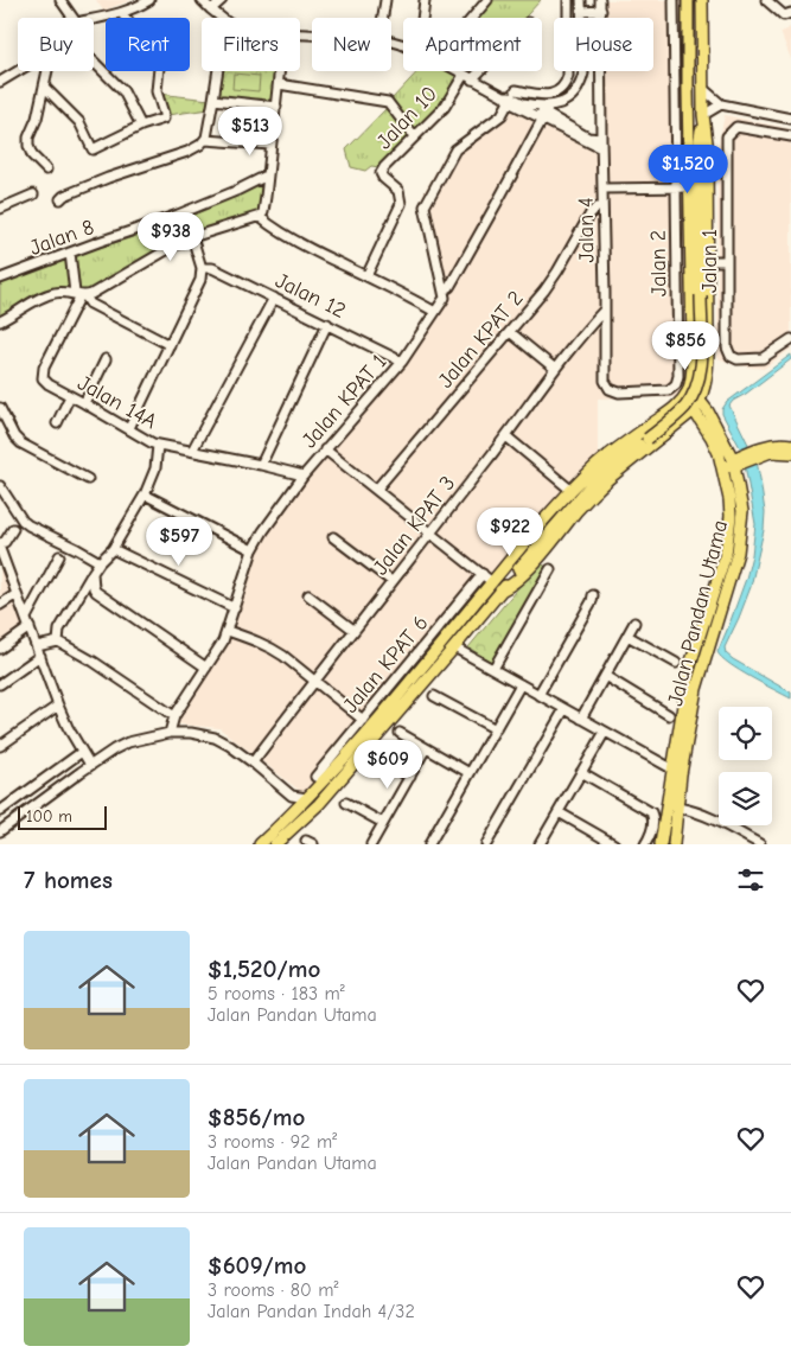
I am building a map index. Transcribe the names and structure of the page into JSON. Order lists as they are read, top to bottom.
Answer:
{
  "streets": {
    "main road": ["Jalan Pandan Utama"],
    "street": [
      "Jalan 10",
      "Jalan 4",
      "Jalan 8",
      "Jalan 1",
      "Jalan 2",
      "Jalan 12",
      "Jalan KPAT 2",
      "Jalan KPAT 1",
      "Jalan 14A",
      "Jalan KPAT 3",
      "Jalan KPAT 6"
    ]
  },
  "crossings": [
    ["Jalan 4", "Jalan 2"],
    ["Jalan 4", "Jalan KPAT 2"],
    ["Jalan 4", "Jalan KPAT 3"],
    ["Jalan 12", "Jalan KPAT 1"],
    ["Jalan KPAT 1", "Jalan 14A"]
  ],
  "scale_bar": "100 m",
  "page": {
    "chip": [
      "Buy",
      "Rent",
      "Filters",
      "New",
      "Apartment",
      "House"
    ],
    "price": [
      "$513",
      "$1,520",
      "$938",
      "$856",
      "$922",
      "$597",
      "$609"
    ],
    "scale": "100 m",
    "heading": "7 homes",
    "list": [
      {
        "name": "$1,520/mo",
        "note": "5 rooms · 183 m² · Jalan Pandan Utama"
      },
      {
        "name": "$856/mo",
        "note": "3 rooms · 92 m² · Jalan Pandan Utama"
      },
      {
        "name": "$609/mo",
        "note": "3 rooms · 80 m² · Jalan Pandan Indah 4/32"
      }
    ]
  }
}
